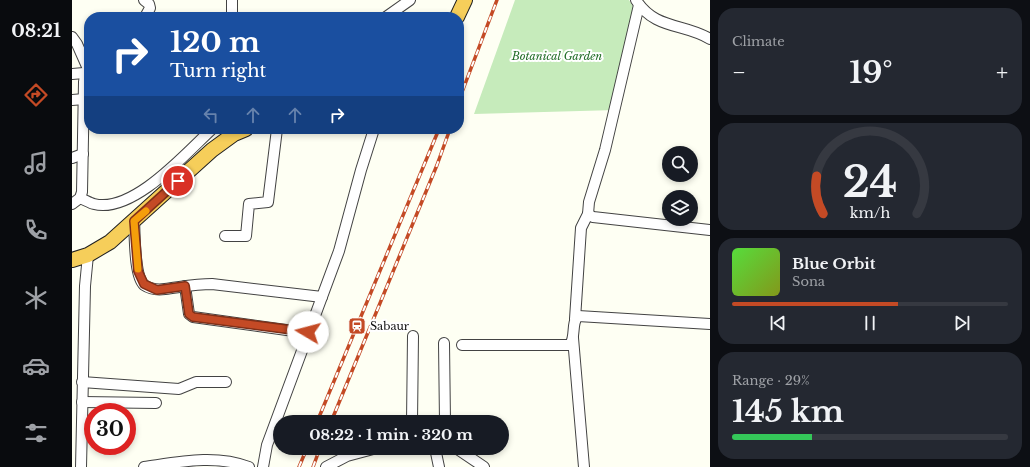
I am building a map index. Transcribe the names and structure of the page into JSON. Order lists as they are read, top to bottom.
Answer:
{
  "parks": ["Botanical Garden"],
  "places": {
    "station": ["Sabaur"]
  },
  "page": {
    "tabs": "08:21",
    "tile": [
      "Climate",
      ["Range · 29%", "145 km"]
    ],
    "turn": ["120 m", "Turn right"],
    "heat": ["−", "19°", "+"],
    "song": ["Blue Orbit", "Sona"],
    "limit": "30",
    "trip": "08:22 · 1 min · 320 m",
    "gauge": ["24", "km/h"]
  }
}
